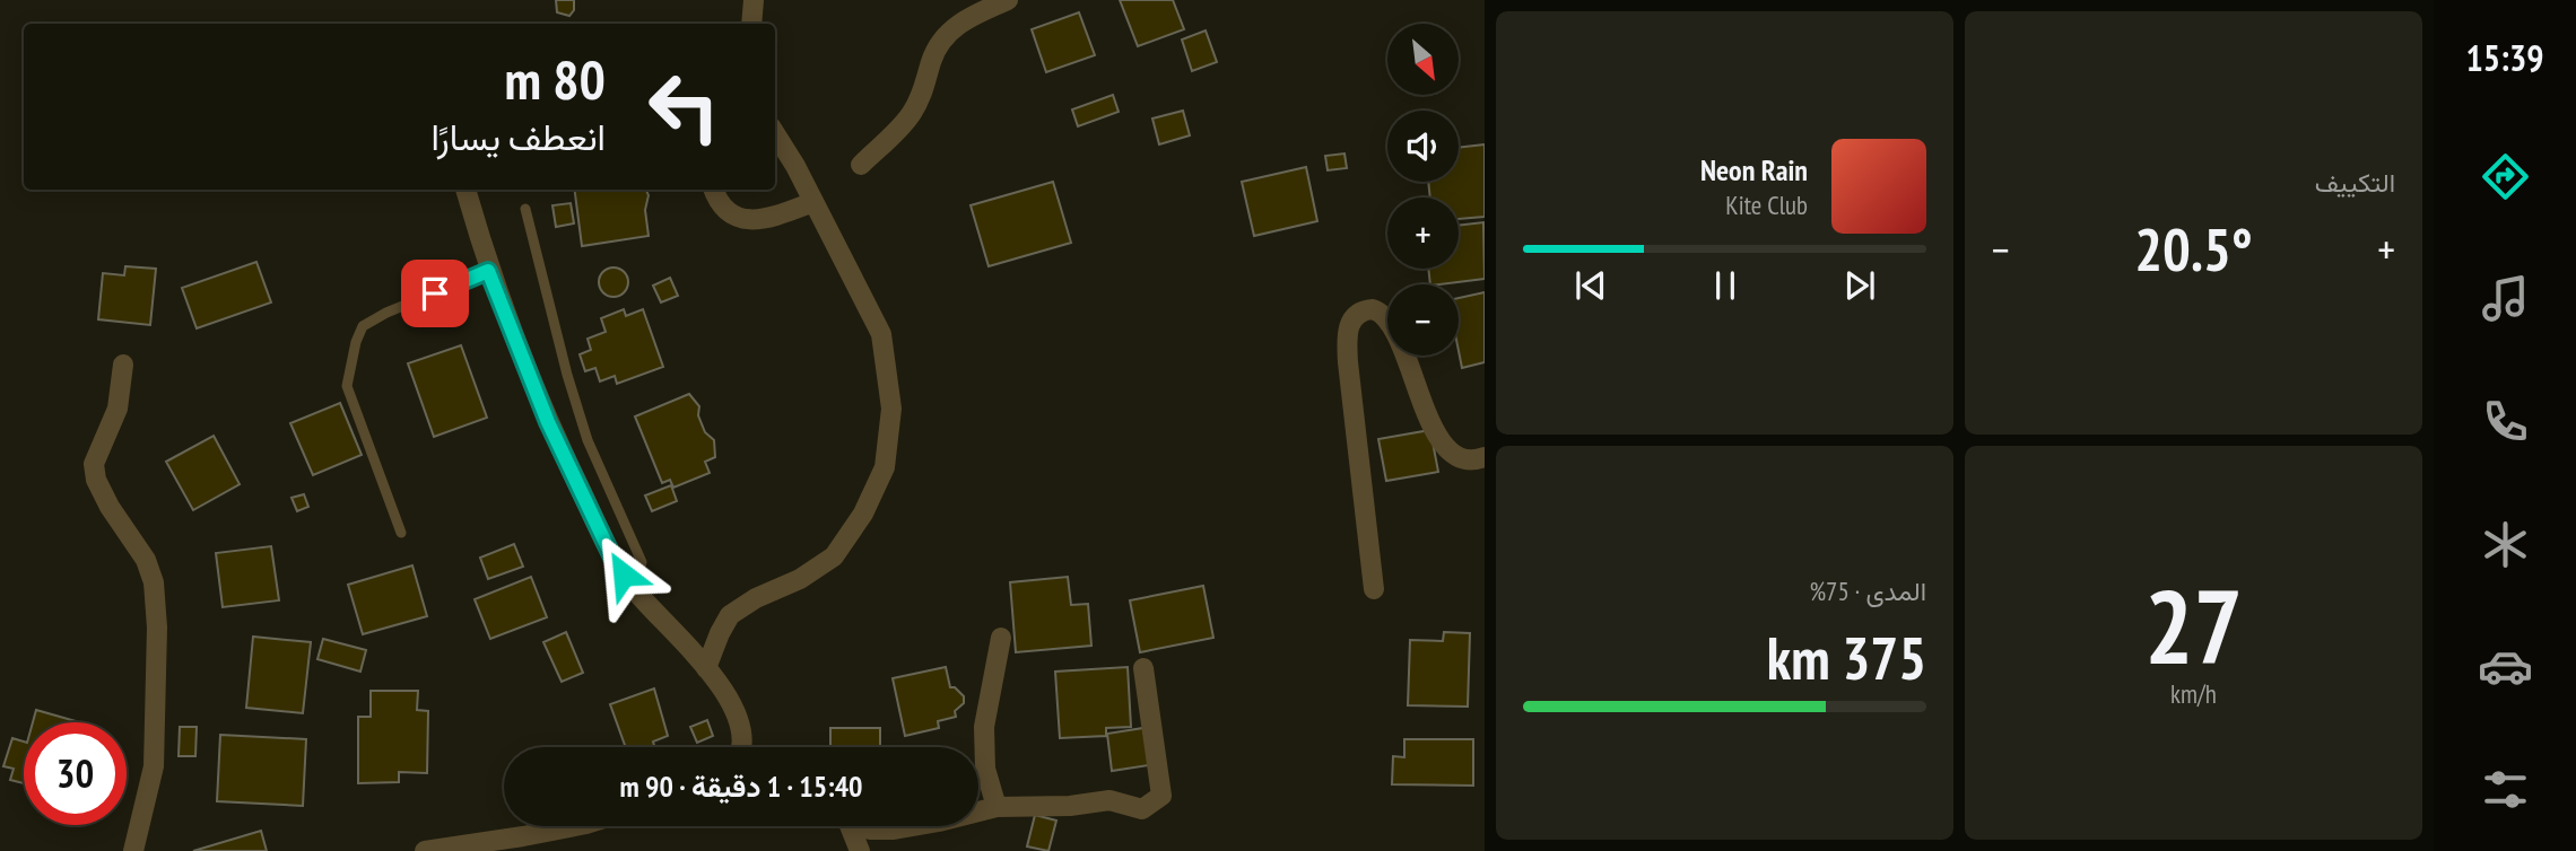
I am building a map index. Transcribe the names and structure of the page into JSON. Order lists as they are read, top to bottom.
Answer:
{
  "north": "bottom right",
  "page": {
    "tabs": "15:39",
    "tile": [
      "التكييف",
      ["27", "km/h"],
      ["المدى · 75%", "375 km"]
    ],
    "map_buttons": ["+", "−"],
    "turn": ["80 m", "انعطف يسارًا"],
    "song": ["Neon Rain", "Kite Club"],
    "heat": ["−", "20.5°", "+"],
    "limit": "30",
    "trip": "15:40 · 1 دقيقة · 90 m"
  }
}
